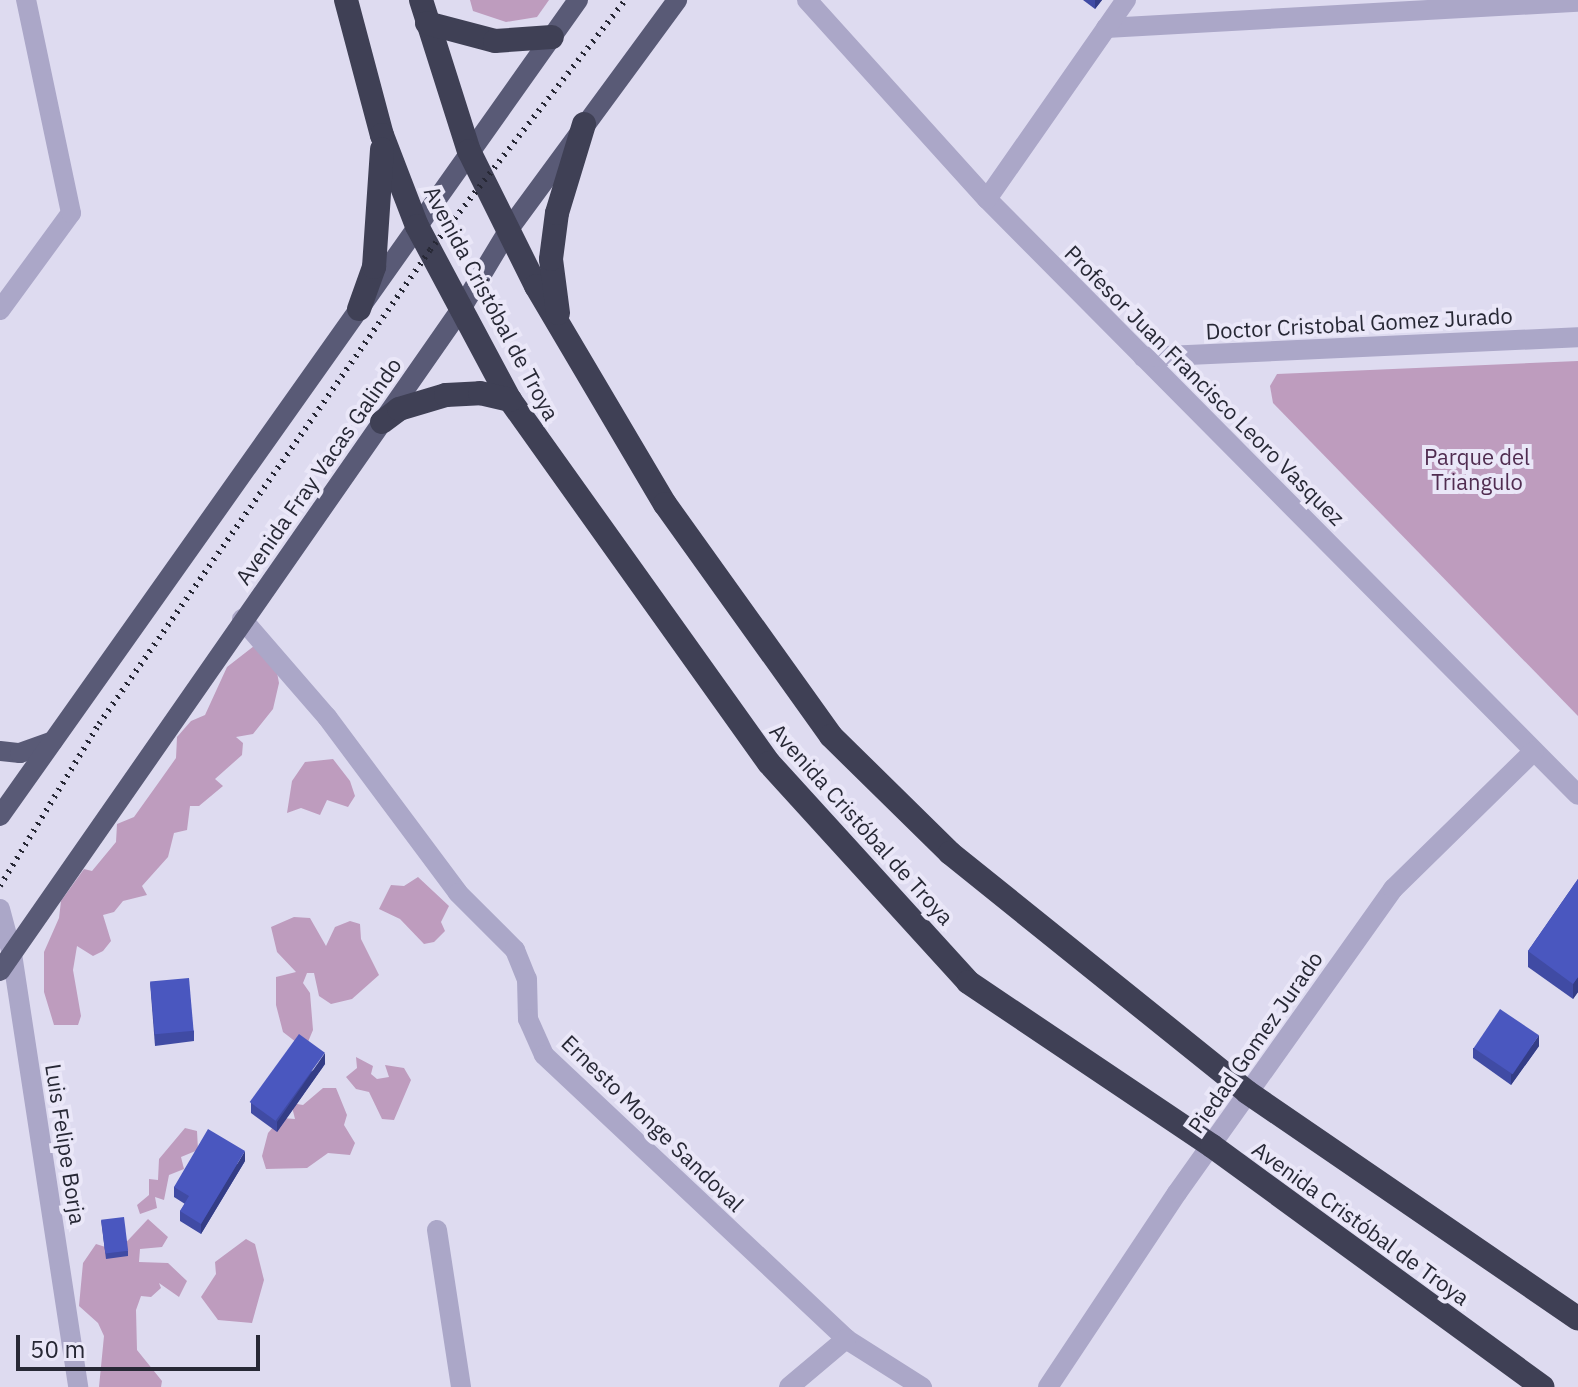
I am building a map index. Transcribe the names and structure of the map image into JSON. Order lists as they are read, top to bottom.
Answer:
{
  "streets": {
    "highway": ["Avenida Cristóbal de Troya"],
    "main road": ["Avenida Fray Vacas Galindo"],
    "street": [
      "Doctor Cristobal Gomez Jurado",
      "Profesor Juan Francisco Leoro Vasquez",
      "Piedad Gomez Jurado",
      "Ernesto Monge Sandoval",
      "Luis Felipe Borja"
    ]
  },
  "crossings": [
    ["Avenida Cristóbal de Troya", "Avenida Fray Vacas Galindo"],
    ["Avenida Cristóbal de Troya", "Piedad Gomez Jurado"],
    ["Doctor Cristobal Gomez Jurado", "Profesor Juan Francisco Leoro Vasquez"],
    ["Profesor Juan Francisco Leoro Vasquez", "Piedad Gomez Jurado"],
    ["Avenida Fray Vacas Galindo", "Ernesto Monge Sandoval"],
    ["Avenida Fray Vacas Galindo", "Luis Felipe Borja"]
  ],
  "parks": ["Parque del Triangulo"],
  "scale_bar": "50 m"
}
